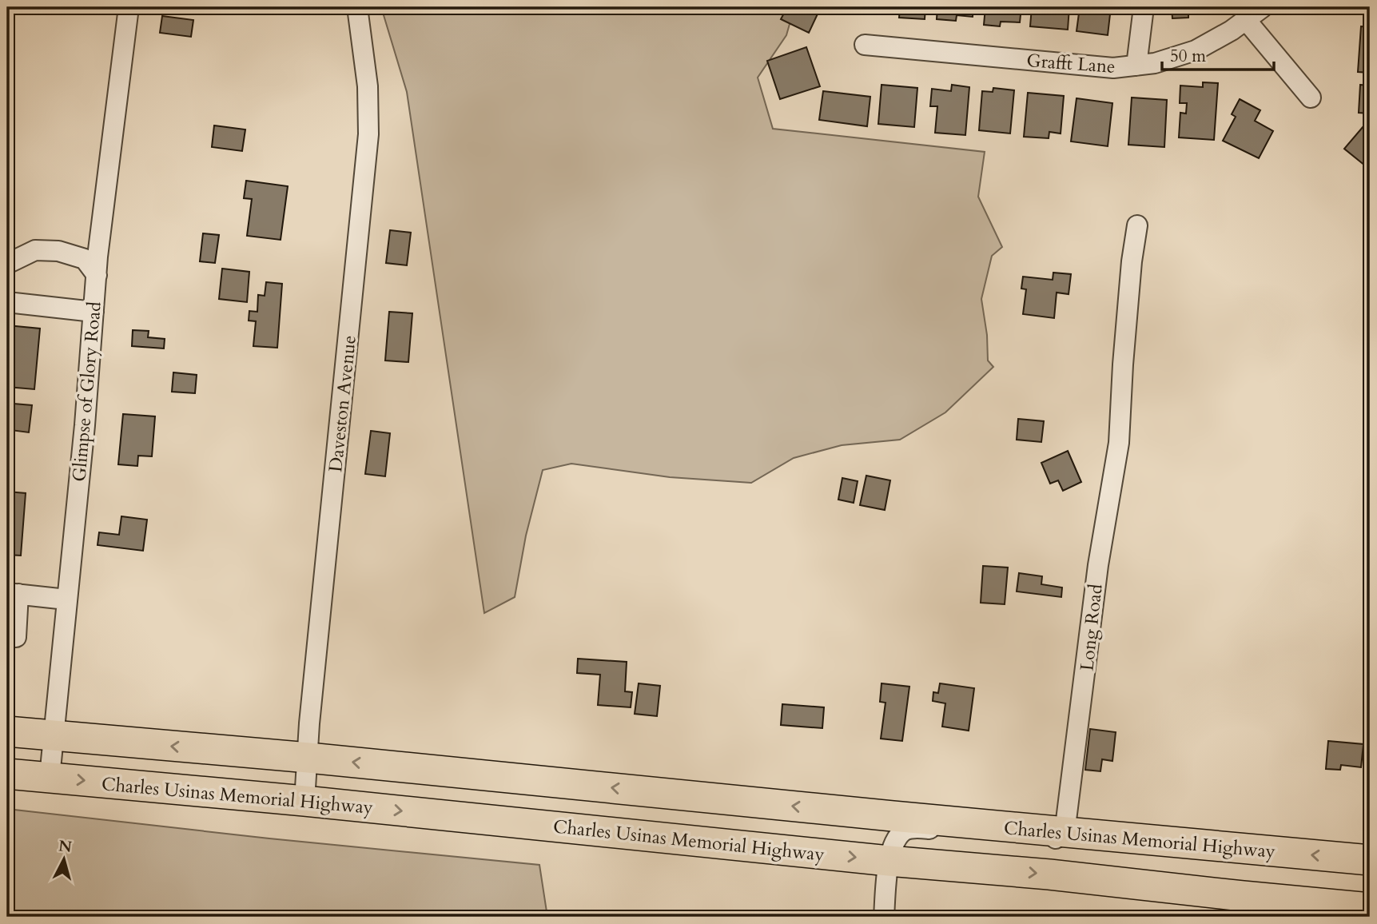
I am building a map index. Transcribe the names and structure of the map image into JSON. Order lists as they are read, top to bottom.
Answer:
{
  "streets": {
    "highway": ["Charles Usinas Memorial Highway"],
    "street": [
      "Grafft Lane",
      "Glimpse of Glory Road",
      "Daveston Avenue",
      "Long Road"
    ]
  },
  "crossings": [
    ["Glimpse of Glory Road", "Charles Usinas Memorial Highway"],
    ["Daveston Avenue", "Charles Usinas Memorial Highway"],
    ["Long Road", "Charles Usinas Memorial Highway"]
  ],
  "scale_bar": "50 m",
  "north": "top"
}
